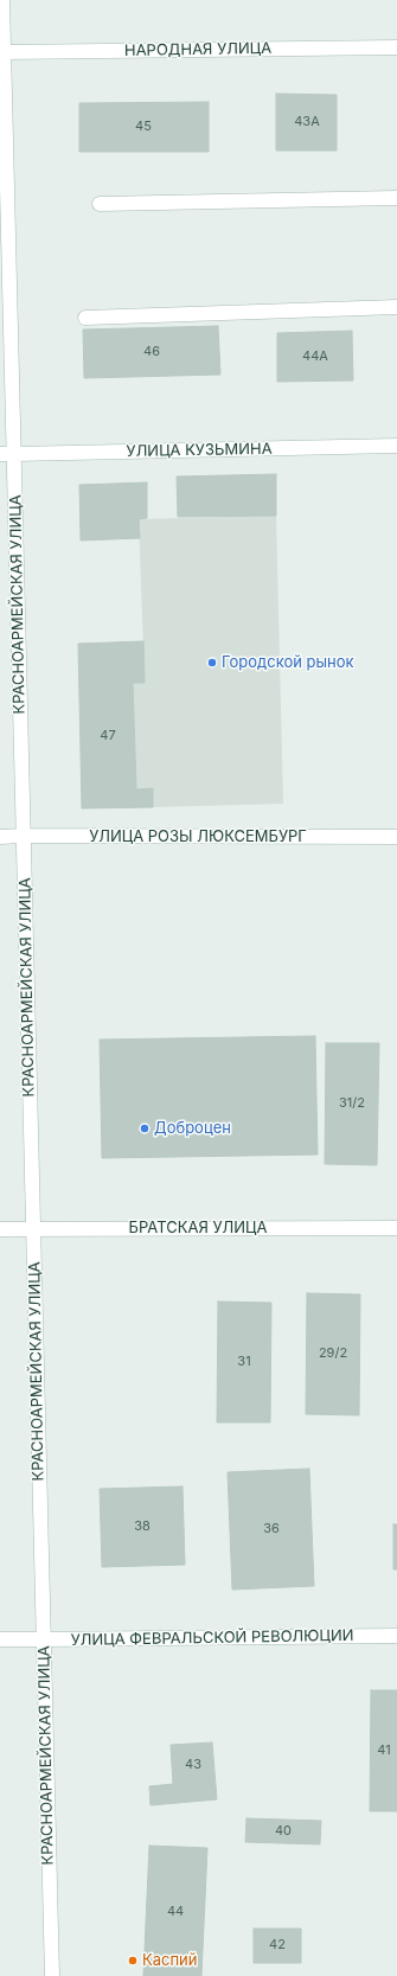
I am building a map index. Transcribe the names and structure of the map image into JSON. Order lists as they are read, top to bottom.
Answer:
{
  "streets": {
    "street": [
      "НАРОДНАЯ УЛИЦА",
      "УЛИЦА КУЗЬМИНА",
      "КРАСНОАРМЕЙСКАЯ УЛИЦА",
      "УЛИЦА РОЗЫ ЛЮКСЕМБУРГ",
      "БРАТСКАЯ УЛИЦА",
      "УЛИЦА ФЕВРАЛЬСКОЙ РЕВОЛЮЦИИ"
    ]
  },
  "crossings": [
    ["НАРОДНАЯ УЛИЦА", "КРАСНОАРМЕЙСКАЯ УЛИЦА"],
    ["УЛИЦА КУЗЬМИНА", "КРАСНОАРМЕЙСКАЯ УЛИЦА"],
    ["КРАСНОАРМЕЙСКАЯ УЛИЦА", "УЛИЦА РОЗЫ ЛЮКСЕМБУРГ"],
    ["КРАСНОАРМЕЙСКАЯ УЛИЦА", "БРАТСКАЯ УЛИЦА"],
    ["КРАСНОАРМЕЙСКАЯ УЛИЦА", "УЛИЦА ФЕВРАЛЬСКОЙ РЕВОЛЮЦИИ"]
  ],
  "places": ["Городской рынок", "Доброцен", "Каспий"],
  "house_numbers": [
    "43А",
    "45",
    "46",
    "44А",
    "47",
    "31/2",
    "29/2",
    "31",
    "38",
    "36",
    "41",
    "43",
    "40",
    "44",
    "42"
  ]
}
